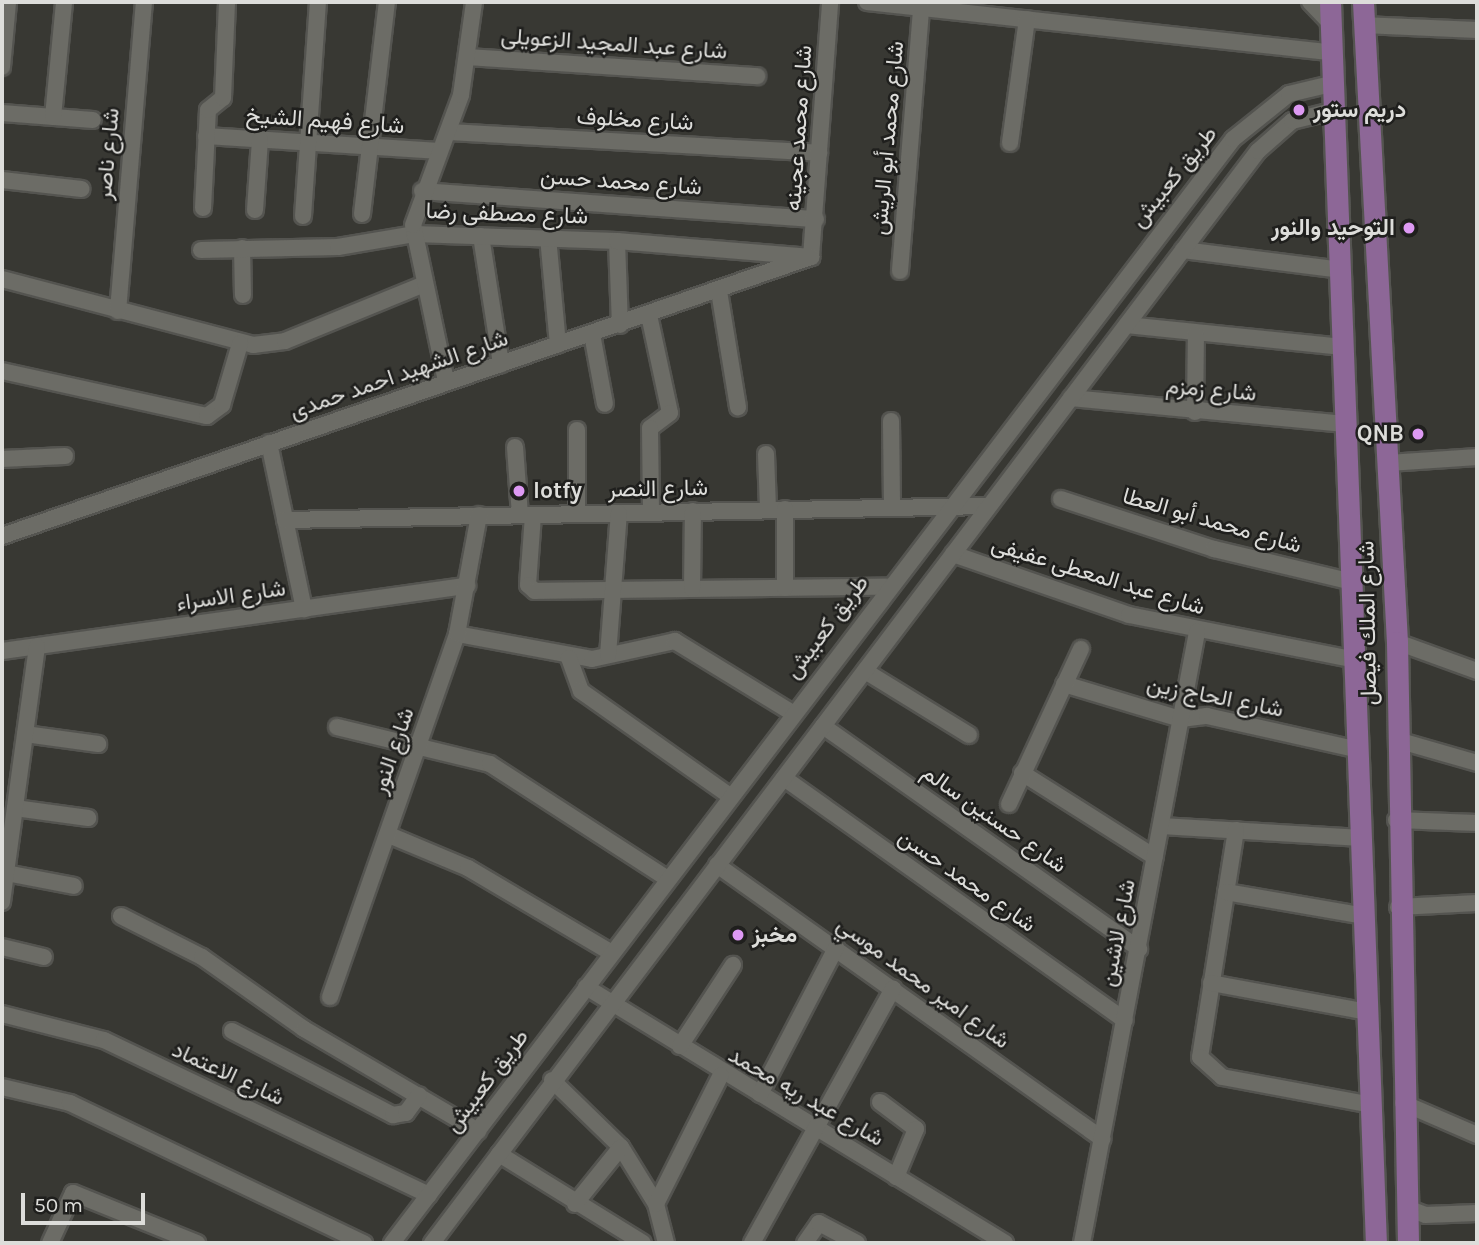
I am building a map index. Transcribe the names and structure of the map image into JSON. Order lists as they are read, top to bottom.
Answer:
{
  "streets": {
    "main road": ["شارع الملك فيصل"],
    "street": [
      "شارع عبد المجيد الزعويلى",
      "شارع مخلوف",
      "شارع فهيم الشيخ",
      "شارع محمد عجينه",
      "شارع محمد أبو الريش",
      "شارع ناصر",
      "طريق كعبيش",
      "شارع محمد حسن",
      "شارع مصطفى رضا",
      "شارع الشهيد احمد حمدى",
      "شارع زمزم",
      "شارع النصر",
      "شارع محمد أبو العطا",
      "شارع عبد المعطى عفيفى",
      "شارع الاسراء",
      "شارع الحاج زين",
      "شارع النور",
      "شارع حسنين سالم",
      "شارع لاشين",
      "شارع امير محمد موسي",
      "شارع الاعتماد",
      "شارع عبد ريه محمد"
    ]
  },
  "crossings": [
    ["شارع مخلوف", "شارع محمد عجينه"],
    ["شارع محمد عجينه", "شارع محمد حسن"],
    ["شارع محمد عجينه", "شارع مصطفى رضا"],
    ["شارع محمد عجينه", "شارع الشهيد احمد حمدى"],
    ["طريق كعبيش", "شارع النصر"],
    ["طريق كعبيش", "شارع الملك فيصل"],
    ["طريق كعبيش", "شارع الاعتماد"],
    ["طريق كعبيش", "شارع عبد ريه محمد"],
    ["شارع محمد حسن", "شارع لاشين"],
    ["شارع مصطفى رضا", "شارع الشهيد احمد حمدى"],
    ["شارع زمزم", "شارع الملك فيصل"],
    ["شارع النصر", "شارع النور"],
    ["شارع محمد أبو العطا", "شارع الملك فيصل"],
    ["شارع عبد المعطى عفيفى", "شارع الملك فيصل"],
    ["شارع عبد المعطى عفيفى", "شارع لاشين"],
    ["شارع الاسراء", "شارع النور"],
    ["شارع الملك فيصل", "شارع الحاج زين"],
    ["شارع الحاج زين", "شارع لاشين"],
    ["شارع حسنين سالم", "شارع لاشين"],
    ["شارع لاشين", "شارع امير محمد موسي"]
  ],
  "places": [
    "دريم ستور",
    "التوحيد والنور",
    "QNB",
    "lotfy",
    "مخبز"
  ],
  "scale_bar": "50 m"
}
